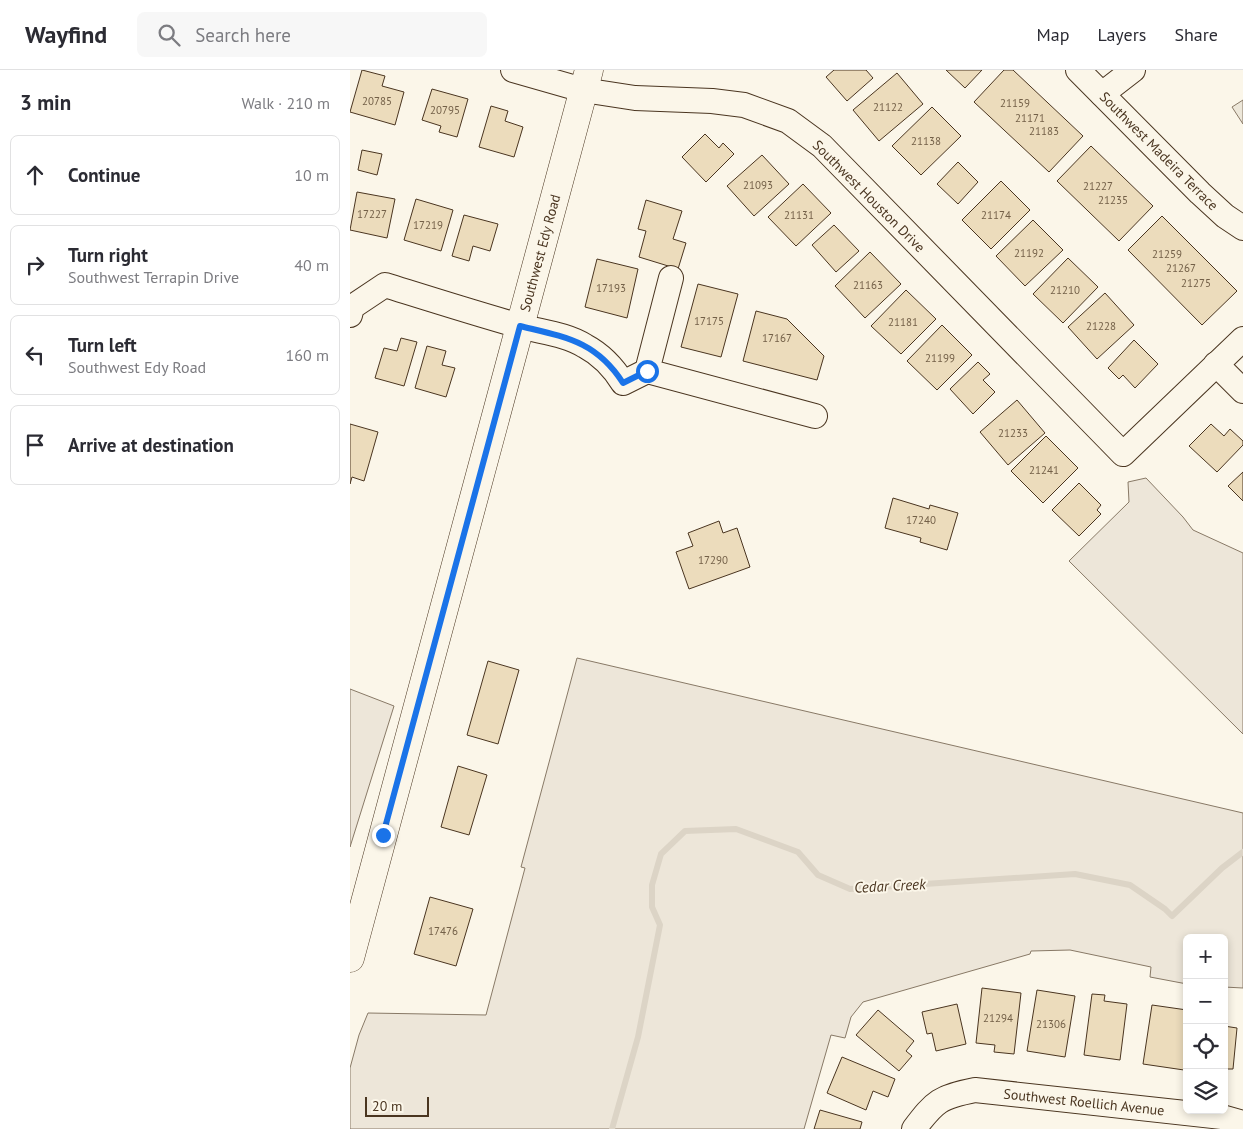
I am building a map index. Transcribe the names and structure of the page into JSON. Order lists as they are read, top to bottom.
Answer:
{
  "streets": {
    "main road": ["Southwest Edy Road"],
    "street": ["Southwest Madeira Terrace", "Southwest Houston Drive", "Southwest Roellich Avenue"]
  },
  "crossings": [
    ["Southwest Houston Drive", "Southwest Edy Road"]
  ],
  "water": ["Cedar Creek"],
  "house_numbers": [
    "20785",
    "21159",
    "21122",
    "20795",
    "21171",
    "21183",
    "21138",
    "21093",
    "21227",
    "21235",
    "17227",
    "21131",
    "21174",
    "17219",
    "21192",
    "21259",
    "21267",
    "21275",
    "21163",
    "17193",
    "21210",
    "17175",
    "21181",
    "21228",
    "17167",
    "21199",
    "21233",
    "21241",
    "17240",
    "17290",
    "17476",
    "21294",
    "21306"
  ],
  "scale_bar": "20 m",
  "page": {
    "header": "Wayfind",
    "search": "Search here",
    "nav": ["Map", "Layers", "Share"],
    "heading": ["3 min", "Walk · 210 m"],
    "list": [
      ["Continue", "10 m"],
      ["Turn right", "Southwest Terrapin Drive", "40 m"],
      ["Turn left", "Southwest Edy Road", "160 m"],
      "Arrive at destination"
    ],
    "map_buttons": ["+", "−"],
    "scale": "20 m"
  }
}
